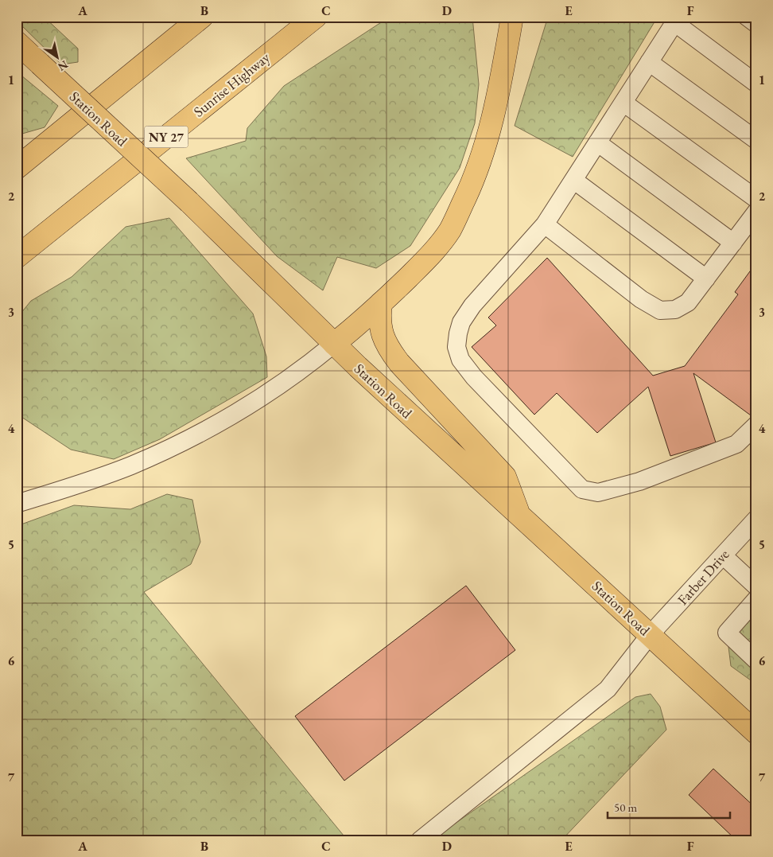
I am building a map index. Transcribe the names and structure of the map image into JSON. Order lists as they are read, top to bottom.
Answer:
{
  "streets": {
    "main road": ["Sunrise Highway", "Station Road", "NY 27"],
    "street": ["Farber Drive"]
  },
  "crossings": [
    ["Station Road", "Farber Drive"]
  ],
  "scale_bar": "50 m",
  "north": "bottom right",
  "grid": {
    "columns": [
      "A",
      "B",
      "C",
      "D",
      "E",
      "F"
    ],
    "rows": [
      "1",
      "2",
      "3",
      "4",
      "5",
      "6",
      "7"
    ]
  }
}
